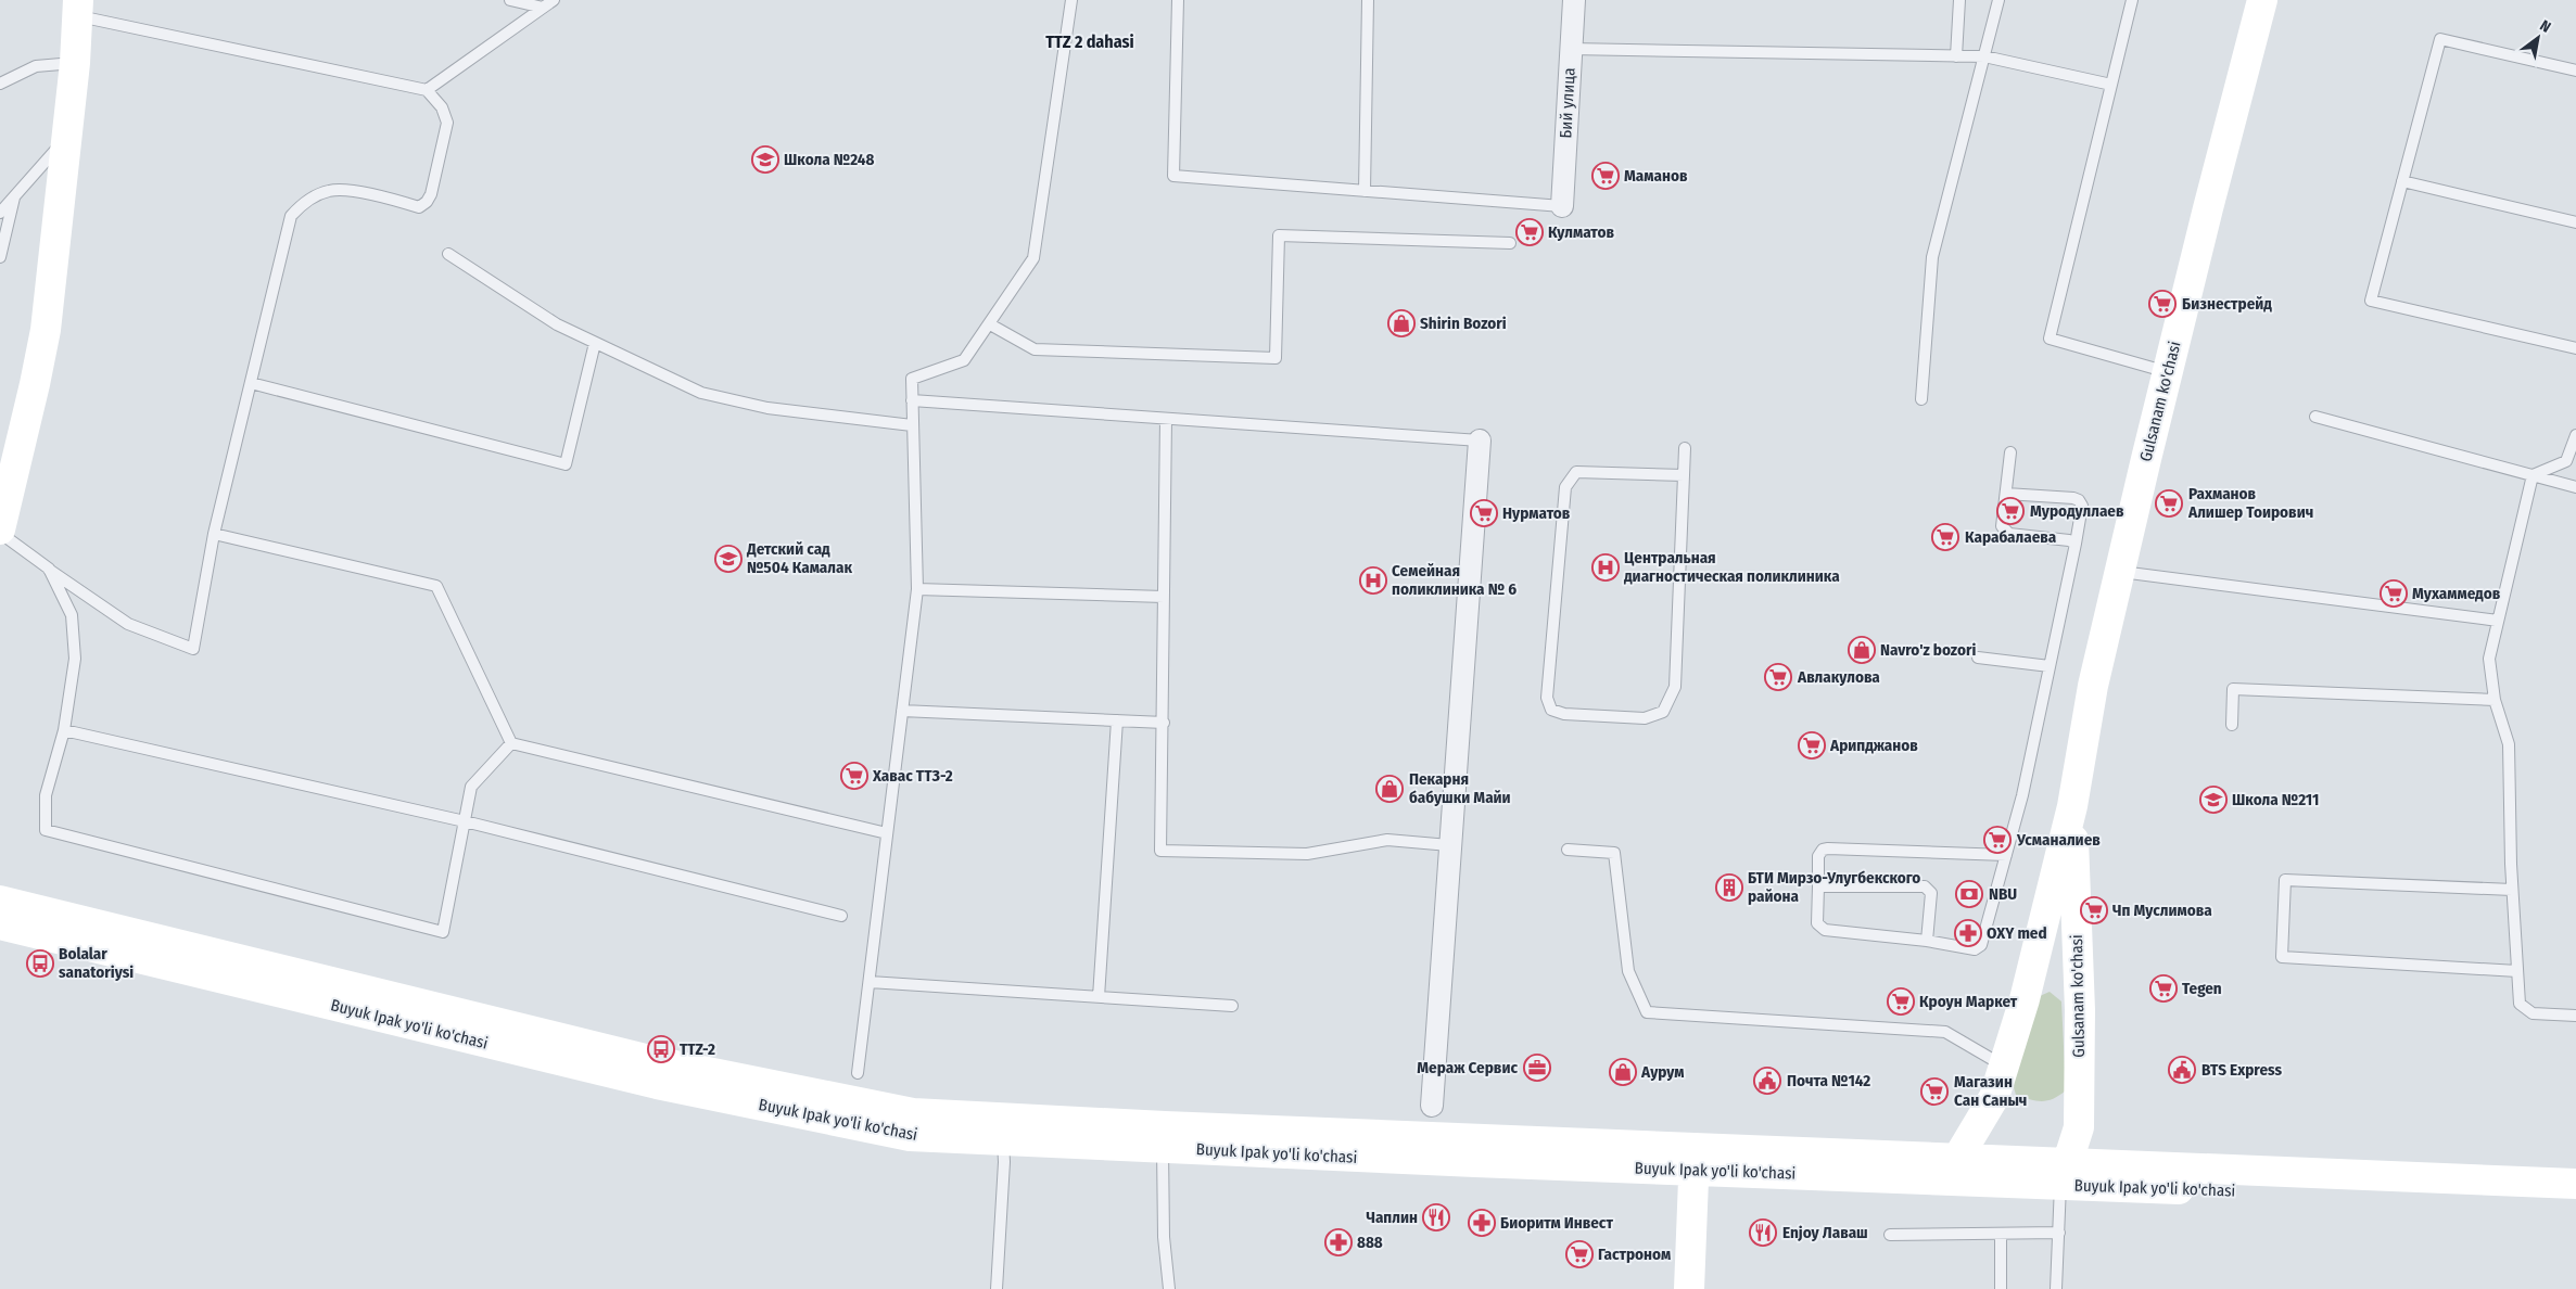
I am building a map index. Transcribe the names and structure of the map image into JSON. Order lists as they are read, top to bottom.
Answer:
{
  "streets": {
    "main road": ["Gulsanam ko'chasi", "Buyuk Ipak yo'li ko'chasi"],
    "street": ["Бий улица"]
  },
  "crossings": [
    ["Gulsanam ko'chasi", "Buyuk Ipak yo'li ko'chasi"]
  ],
  "districts": ["TTZ 2 dahasi"],
  "places": {
    "school or university": ["Школа №248", "Детский сад №504 Камалак", "Школа №211"],
    "supermarket": [
      "Маманов",
      "Кулматов",
      "Бизнестрейд",
      "Рахманов Алишер Тоирович",
      "Муродуллаев",
      "Нурматов",
      "Карабалаева",
      "Мухаммедов",
      "Авлакулова",
      "Арипджанов",
      "Хавас ТТЗ-2",
      "Усманалиев",
      "Чп Муслимова",
      "Tegen",
      "Кроун Маркет",
      "Магазин Сан Саныч",
      "Гастроном"
    ],
    "shop": [
      "Shirin Bozori",
      "Navro'z bozori",
      "Пекарня бабушки Майи",
      "Аурум"
    ],
    "hospital": ["Центральная диагностическая поликлиника", "Семейная поликлиника № 6"],
    "building": ["БТИ Мирзо-Улугбекского района"],
    "bank": ["NBU"],
    "pharmacy": ["OXY med", "Биоритм Инвест", "888"],
    "bus stop": ["Bolalar sanatoriysi", "TTZ-2"],
    "office": ["Мераж Сервис"],
    "public building": ["BTS Express", "Почта №142"],
    "restaurant": ["Чаплин", "Enjoy Лаваш"]
  },
  "north": "top right"
}
